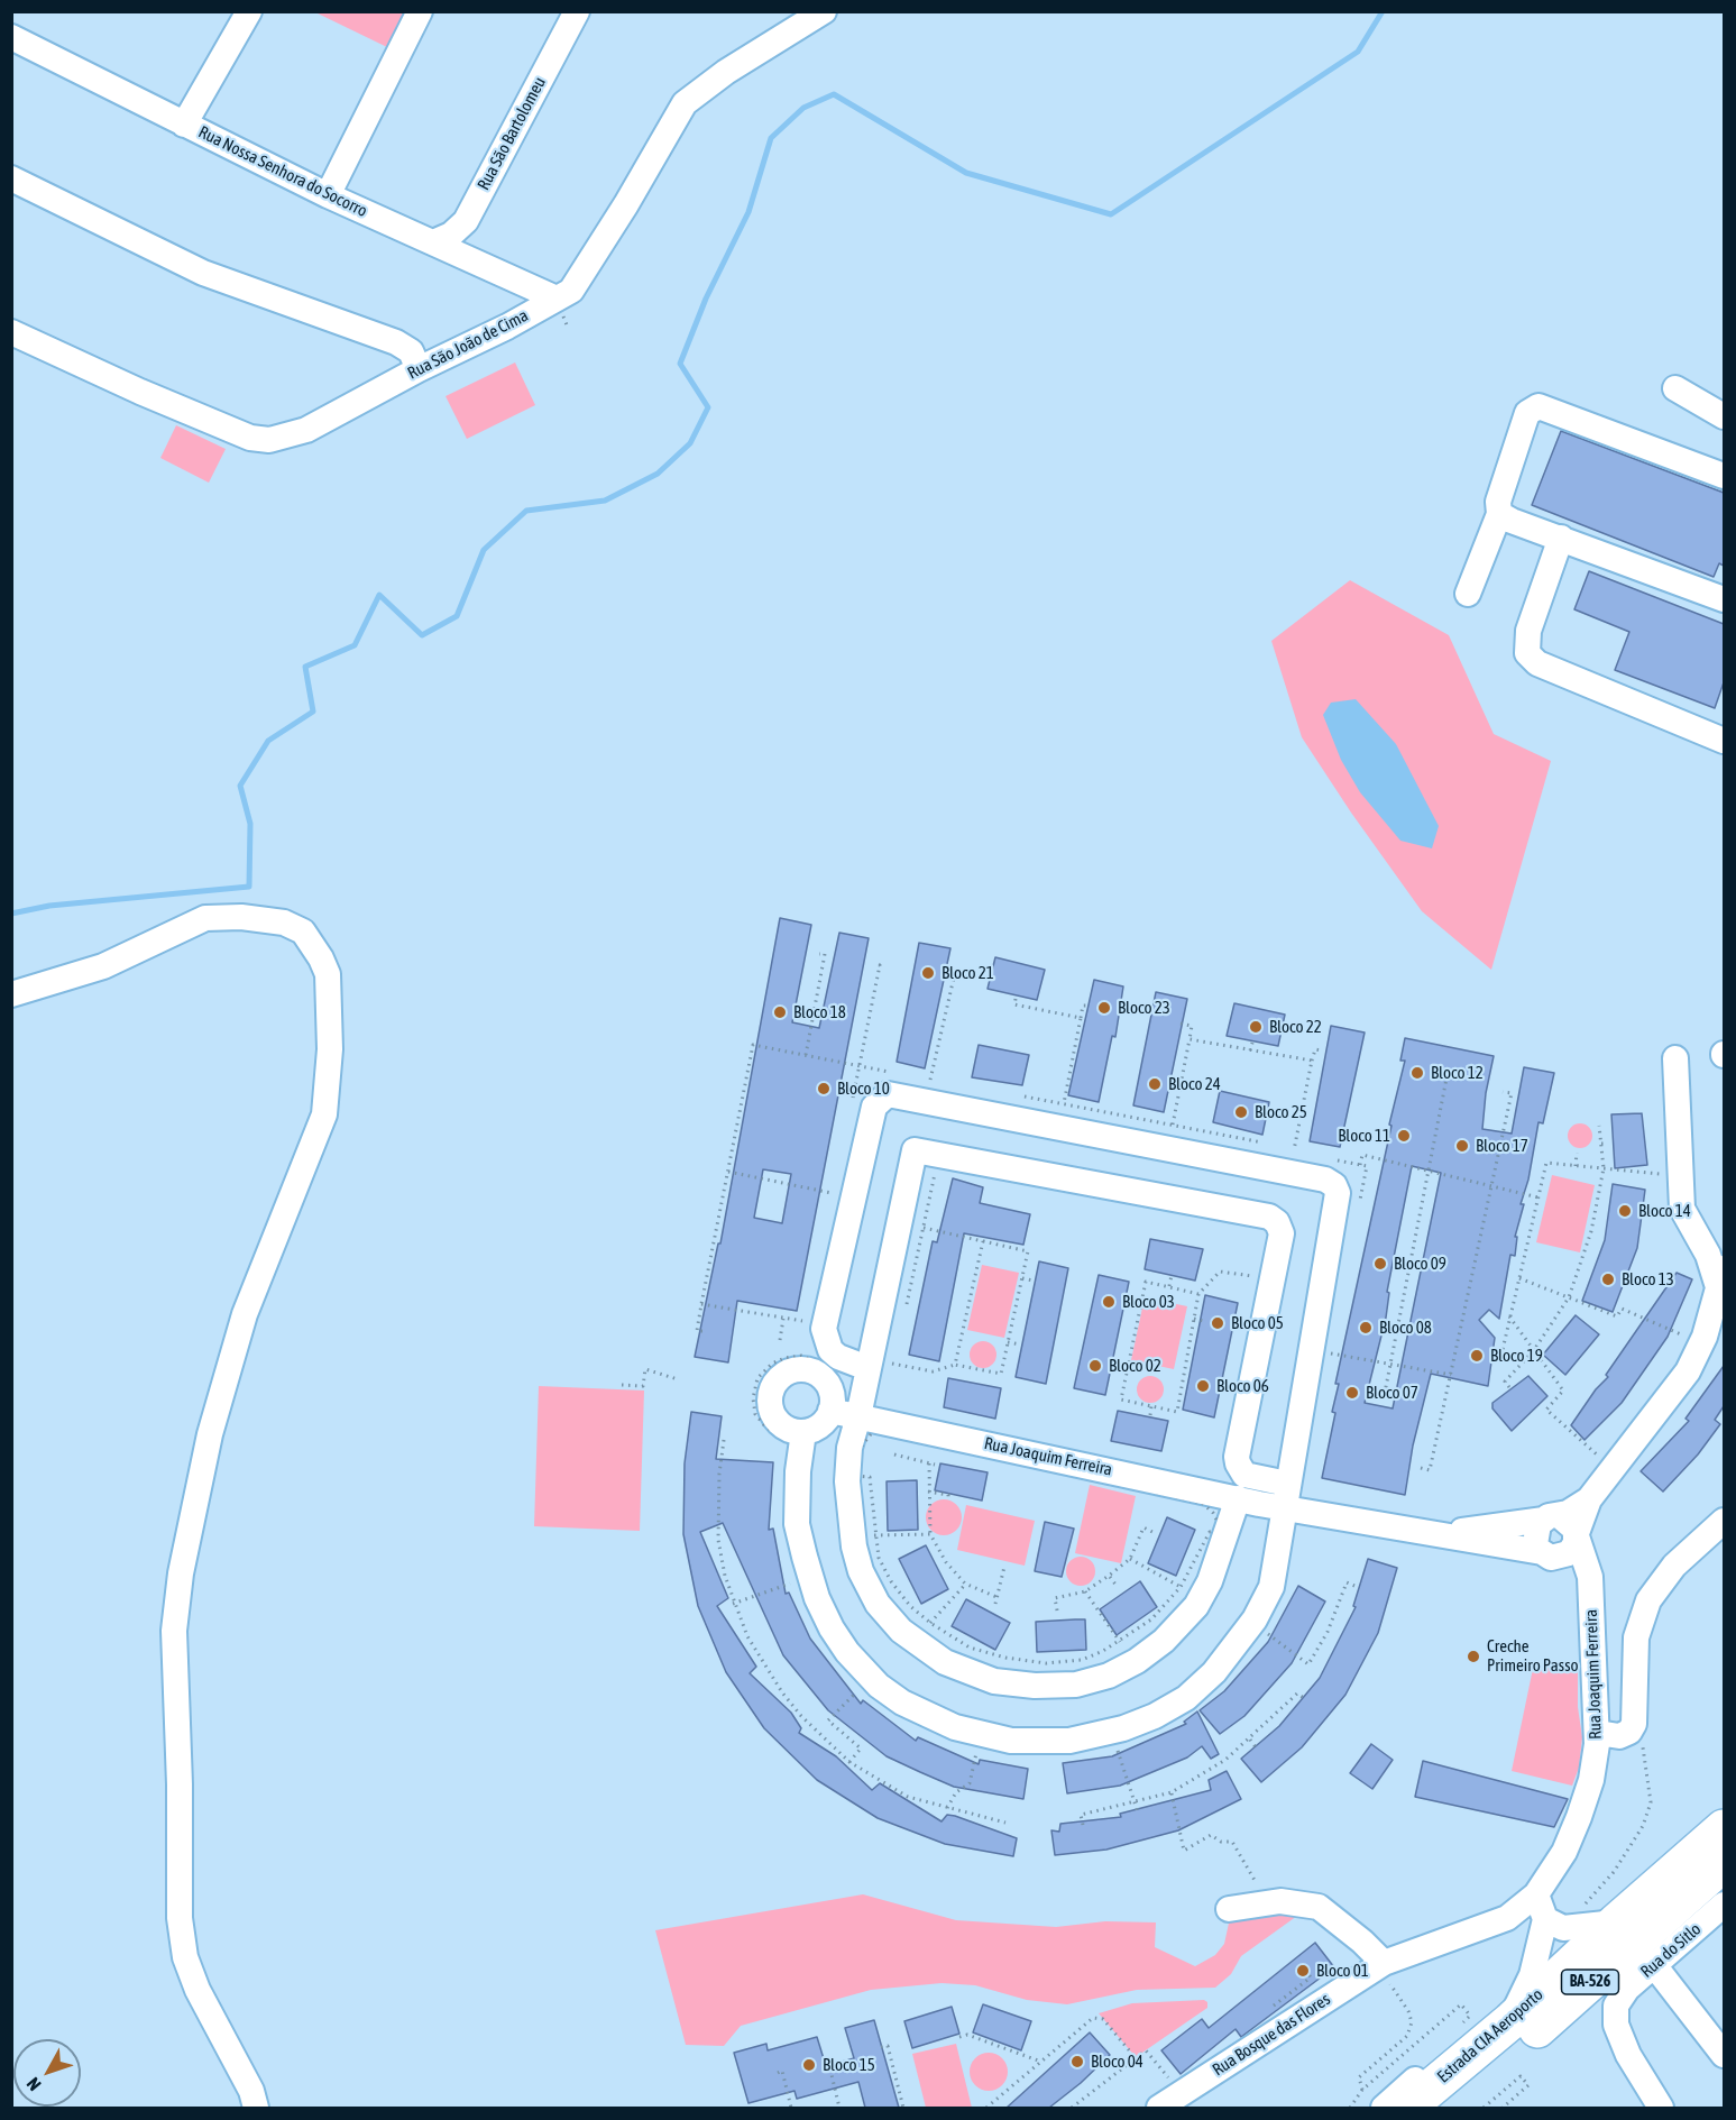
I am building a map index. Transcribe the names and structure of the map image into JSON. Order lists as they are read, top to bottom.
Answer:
{
  "streets": {
    "highway": ["BA-526", "Estrada CIA Aeroporto"],
    "street": [
      "Rua São Bartolomeu",
      "Rua Nossa Senhora do Socorro",
      "Rua São João de Cima",
      "Rua Joaquim Ferreira",
      "Rua do Sitlo",
      "Rua Bosque das Flores"
    ]
  },
  "crossings": [
    ["Rua São Bartolomeu", "Rua Nossa Senhora do Socorro"],
    ["Rua Nossa Senhora do Socorro", "Rua São João de Cima"],
    ["Rua Joaquim Ferreira", "Rua Bosque das Flores"]
  ],
  "places": [
    "Bloco 21",
    "Bloco 23",
    "Bloco 18",
    "Bloco 22",
    "Bloco 12",
    "Bloco 24",
    "Bloco 10",
    "Bloco 25",
    "Bloco 11",
    "Bloco 17",
    "Bloco 14",
    "Bloco 09",
    "Bloco 13",
    "Bloco 03",
    "Bloco 05",
    "Bloco 08",
    "Bloco 19",
    "Bloco 02",
    "Bloco 06",
    "Bloco 07",
    "Creche Primeiro Passo",
    "Bloco 01",
    "Bloco 04",
    "Bloco 15"
  ],
  "north": "bottom left"
}
